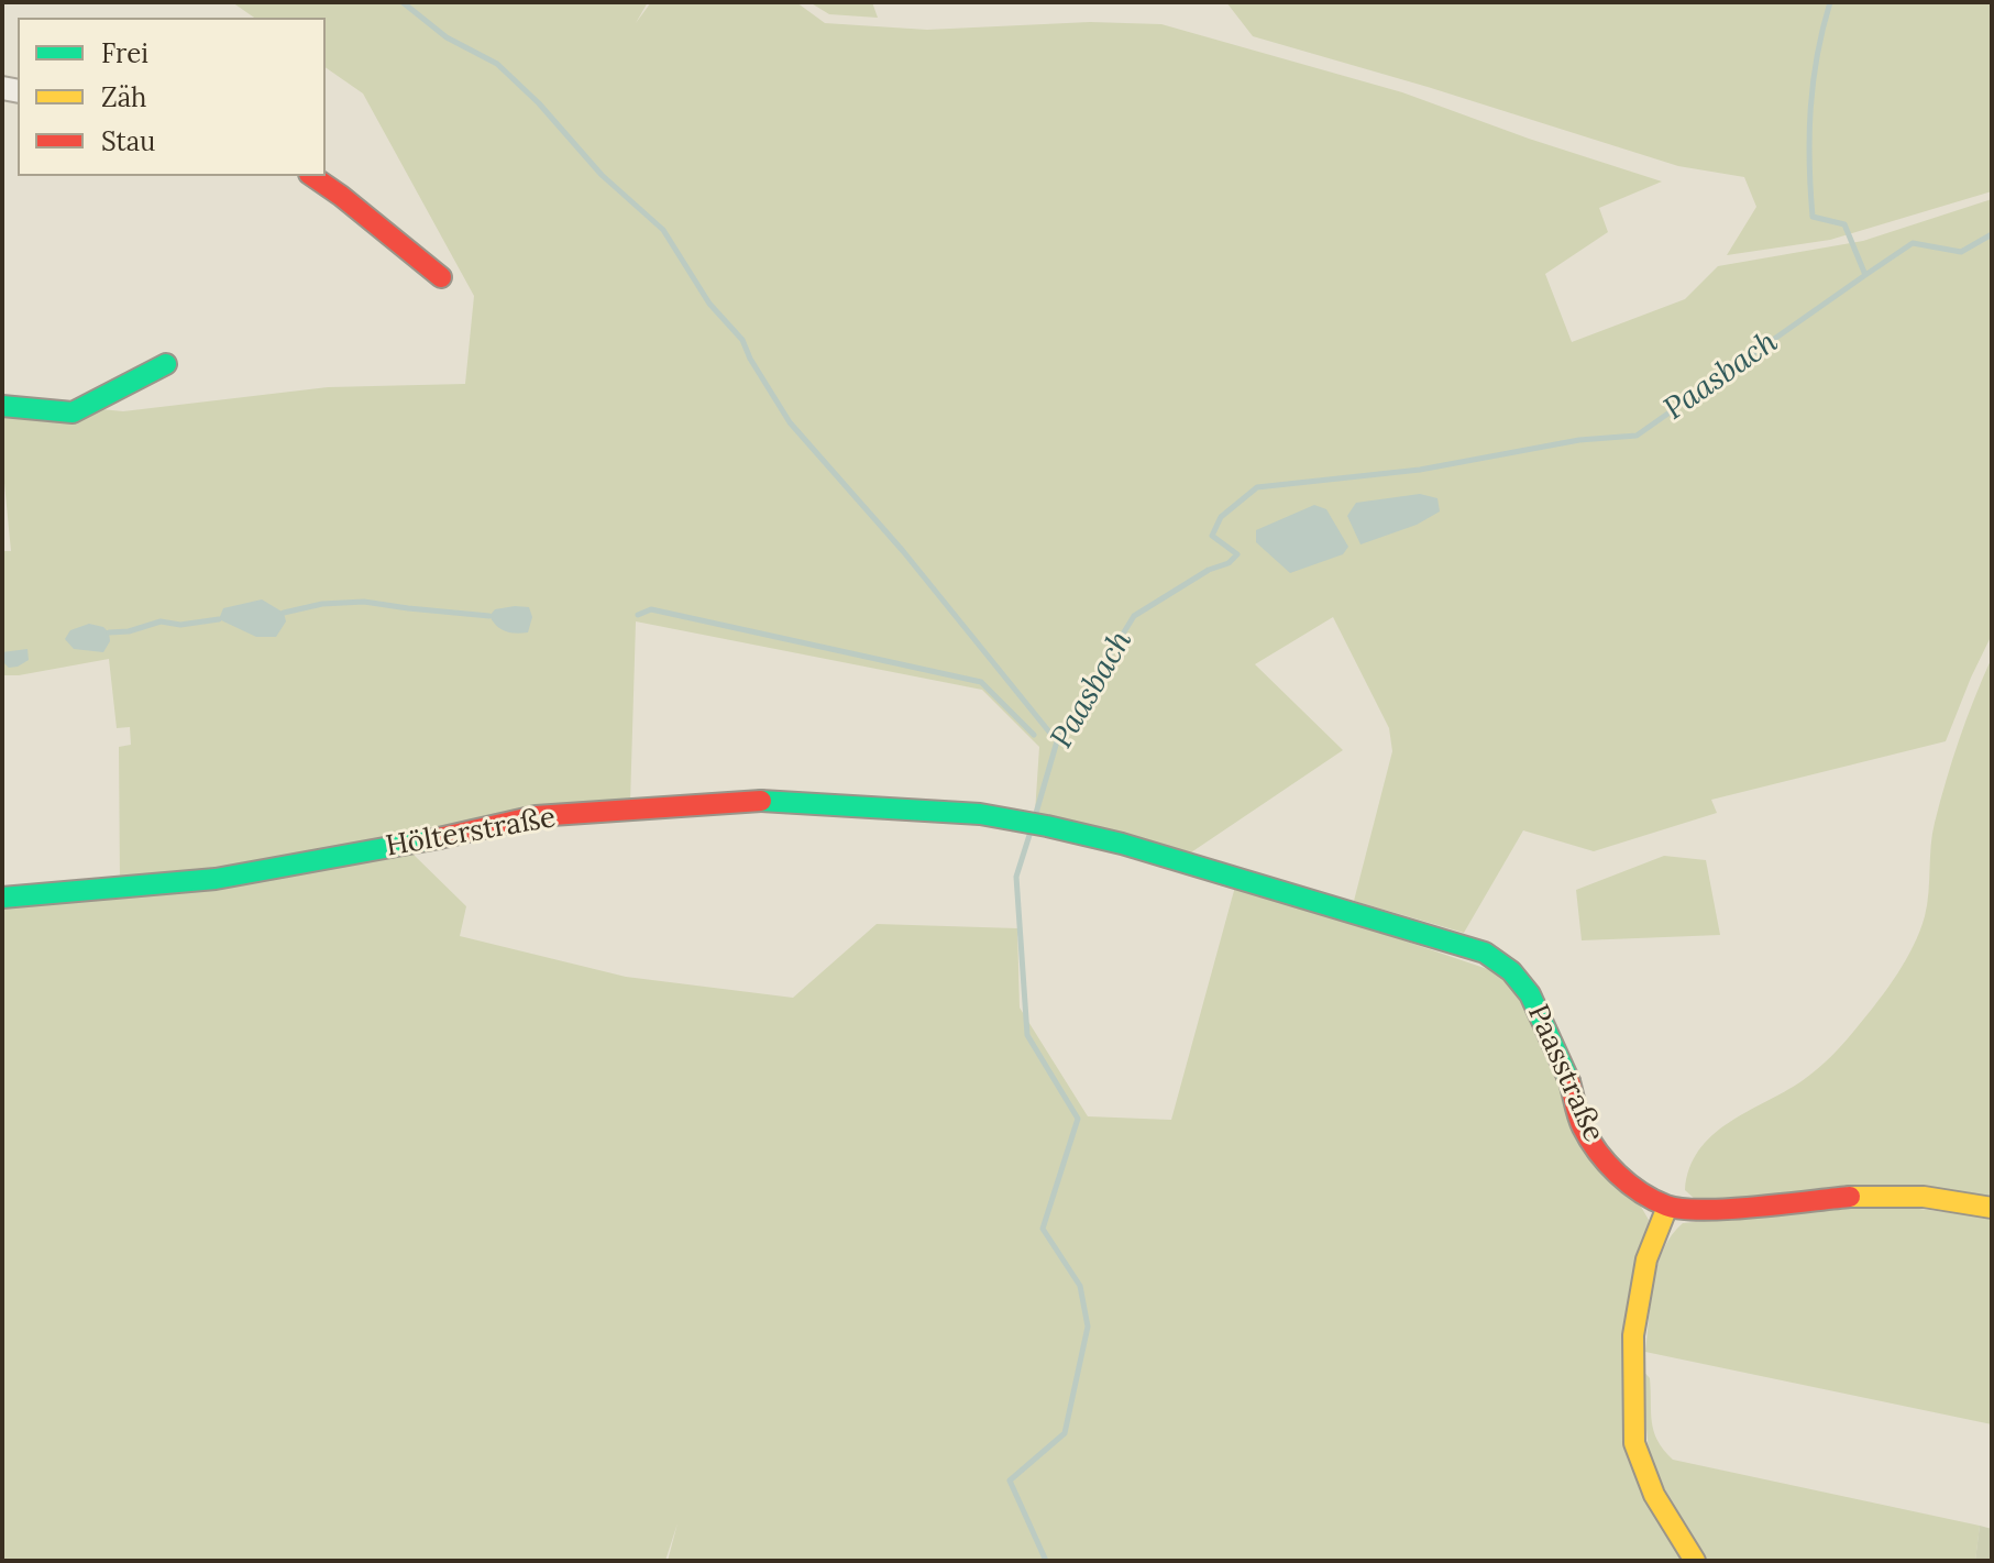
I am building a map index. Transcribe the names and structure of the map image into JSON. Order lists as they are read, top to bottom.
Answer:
{
  "streets": {
    "street": ["Hölterstraße", "Paasstraße"]
  },
  "crossings": [
    ["Hölterstraße", "Paasstraße"]
  ],
  "water": ["Paasbach"],
  "legend": ["Frei", "Zäh", "Stau"]
}
